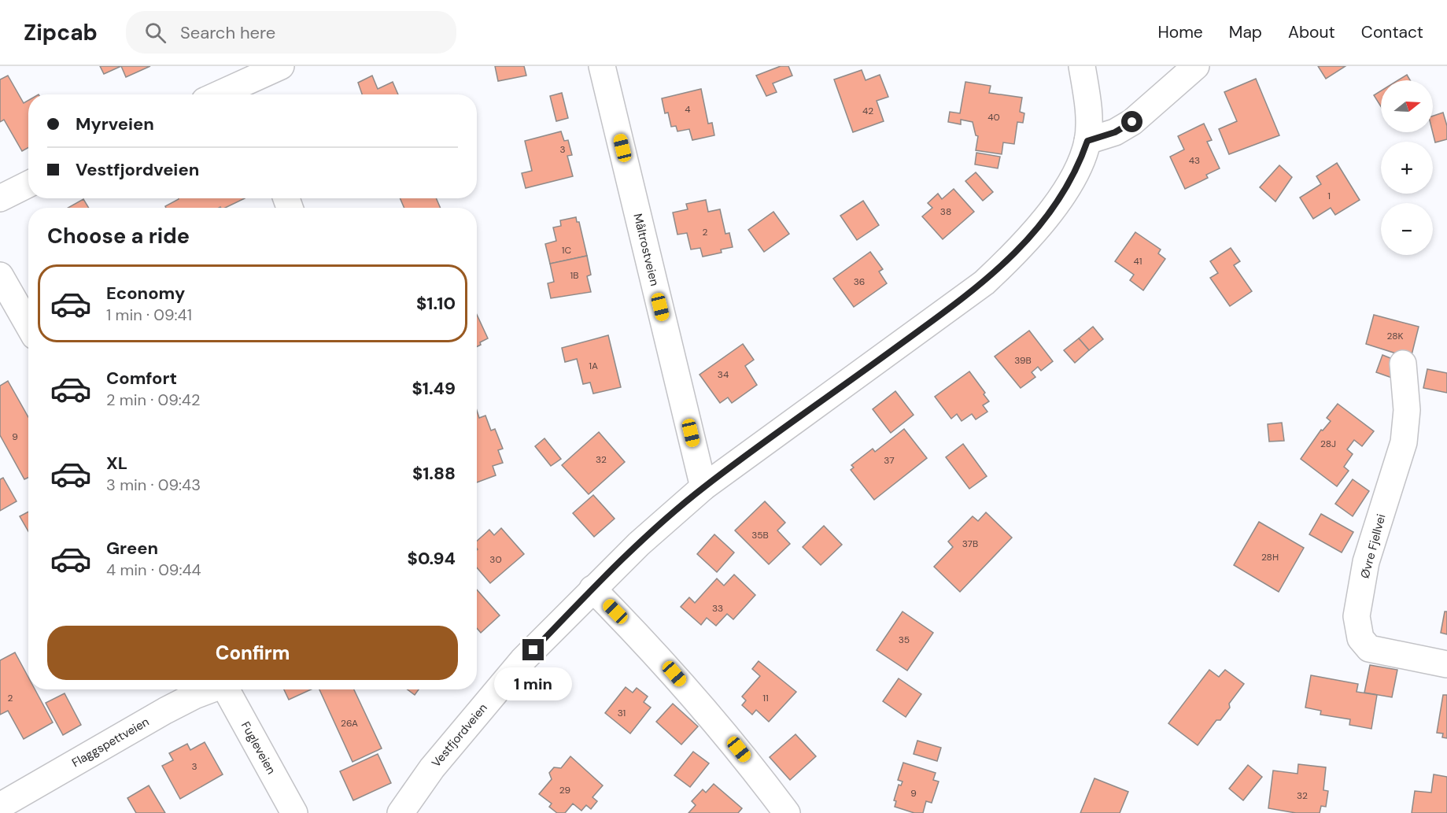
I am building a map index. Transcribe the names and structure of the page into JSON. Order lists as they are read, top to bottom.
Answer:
{
  "streets": {
    "street": [
      "Måltrostveien",
      "Øvre Fjellvei",
      "Vestfjordveien",
      "Flaggspettveien",
      "Fugleveien"
    ]
  },
  "crossings": [
    ["Måltrostveien", "Vestfjordveien"]
  ],
  "house_numbers": [
    "4",
    "42",
    "40",
    "3",
    "43",
    "1",
    "38",
    "2",
    "1C",
    "41",
    "1B",
    "36",
    "28K",
    "39B",
    "1A",
    "34",
    "9",
    "28J",
    "32",
    "37",
    "35B",
    "37B",
    "28H",
    "30",
    "33",
    "35",
    "2",
    "11",
    "31",
    "26A",
    "3",
    "29",
    "9",
    "32"
  ],
  "north": "right",
  "page": {
    "header": "Zipcab",
    "search": "Search here",
    "nav": [
      "Home",
      "Map",
      "About",
      "Contact"
    ],
    "map_buttons": ["+", "−"],
    "banner": ["Myrveien", "Vestfjordveien"],
    "heading": "Choose a ride",
    "list": [
      {
        "name": "Economy",
        "note": "1 min · 09:41",
        "value": "$1.10"
      },
      {
        "name": "Comfort",
        "note": "2 min · 09:42",
        "value": "$1.49"
      },
      {
        "name": "XL",
        "note": "3 min · 09:43",
        "value": "$1.88"
      },
      {
        "name": "Green",
        "note": "4 min · 09:44",
        "value": "$0.94"
      }
    ],
    "buttons": "Confirm",
    "bubble": "1 min"
  }
}
